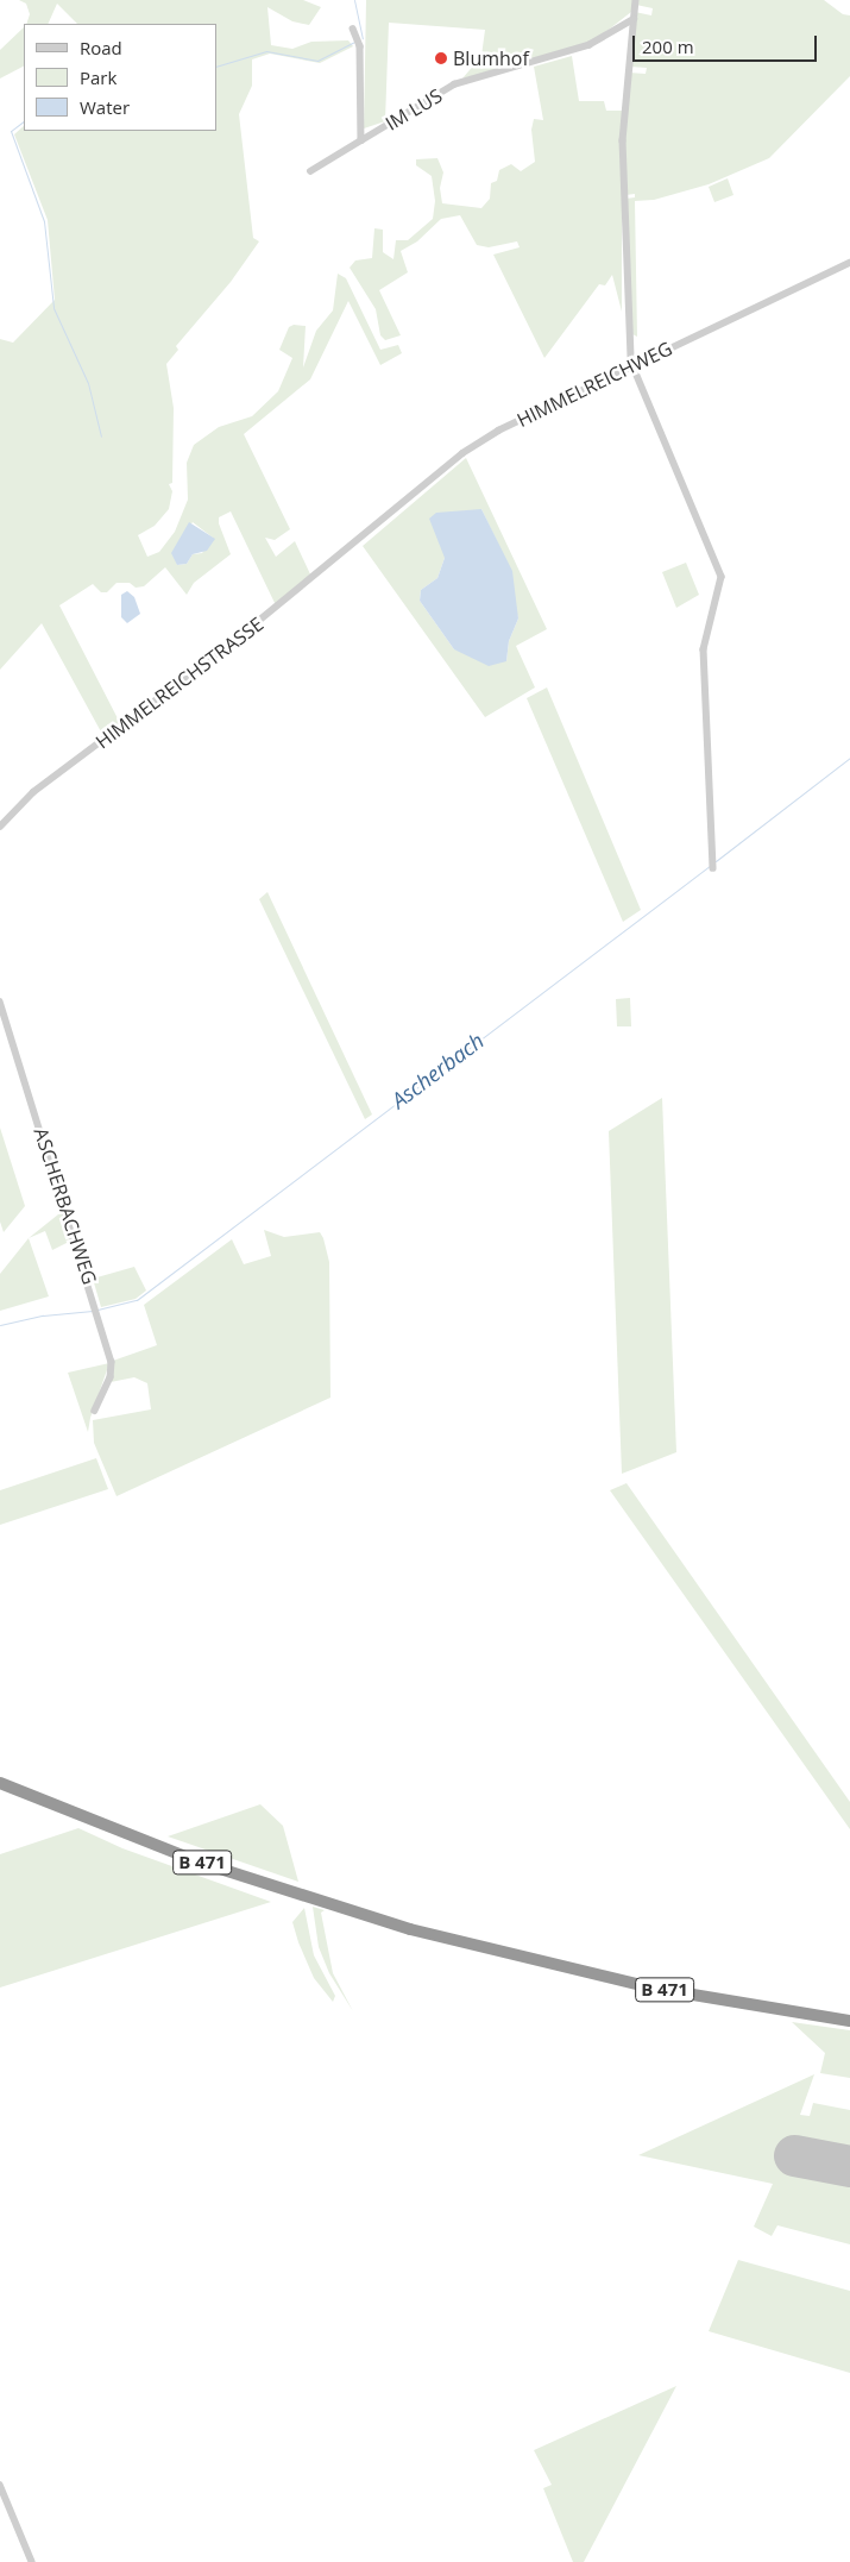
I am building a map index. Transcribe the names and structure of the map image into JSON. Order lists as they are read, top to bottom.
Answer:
{
  "streets": {
    "highway": ["B 471"],
    "street": [
      "IM LUS",
      "HIMMELREICHWEG",
      "HIMMELREICHSTRASSE",
      "ASCHERBACHWEG"
    ]
  },
  "crossings": [
    ["HIMMELREICHWEG", "HIMMELREICHSTRASSE"]
  ],
  "water": ["Ascherbach"],
  "places": ["Blumhof"],
  "legend": ["Road", "Park", "Water"],
  "scale_bar": "200 m"
}
